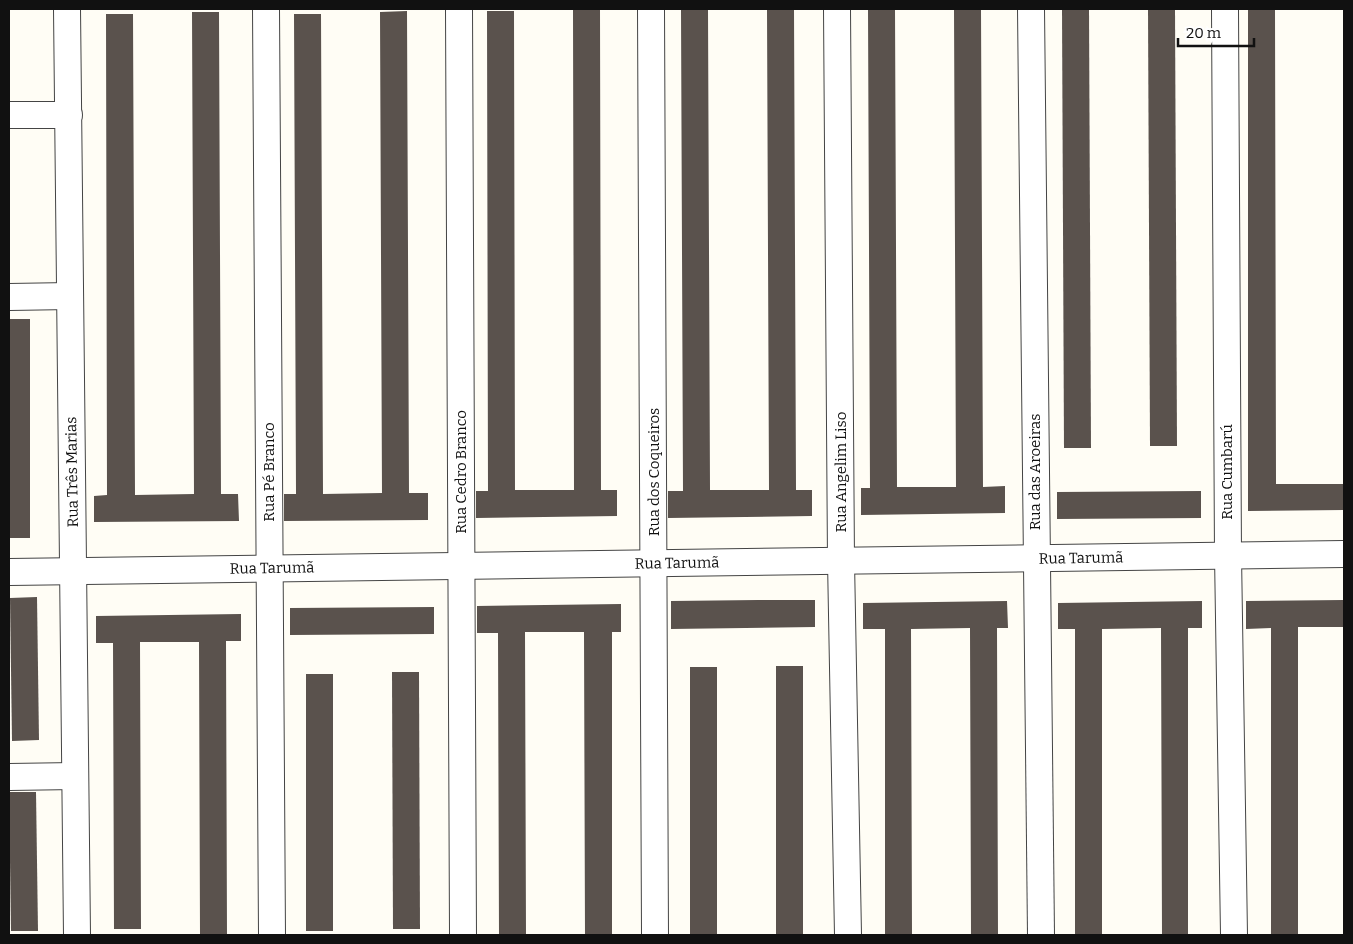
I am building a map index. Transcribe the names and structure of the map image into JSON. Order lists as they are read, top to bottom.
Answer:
{
  "streets": {
    "street": [
      "Rua Três Marias",
      "Rua Pé Branco",
      "Rua Cedro Branco",
      "Rua dos Coqueiros",
      "Rua Angelim Liso",
      "Rua das Aroeiras",
      "Rua Cumbarú",
      "Rua Tarumã"
    ]
  },
  "crossings": [
    ["Rua Três Marias", "Rua Tarumã"],
    ["Rua Pé Branco", "Rua Tarumã"],
    ["Rua Cedro Branco", "Rua Tarumã"],
    ["Rua dos Coqueiros", "Rua Tarumã"],
    ["Rua Angelim Liso", "Rua Tarumã"],
    ["Rua das Aroeiras", "Rua Tarumã"],
    ["Rua Cumbarú", "Rua Tarumã"]
  ],
  "scale_bar": "20 m"
}
